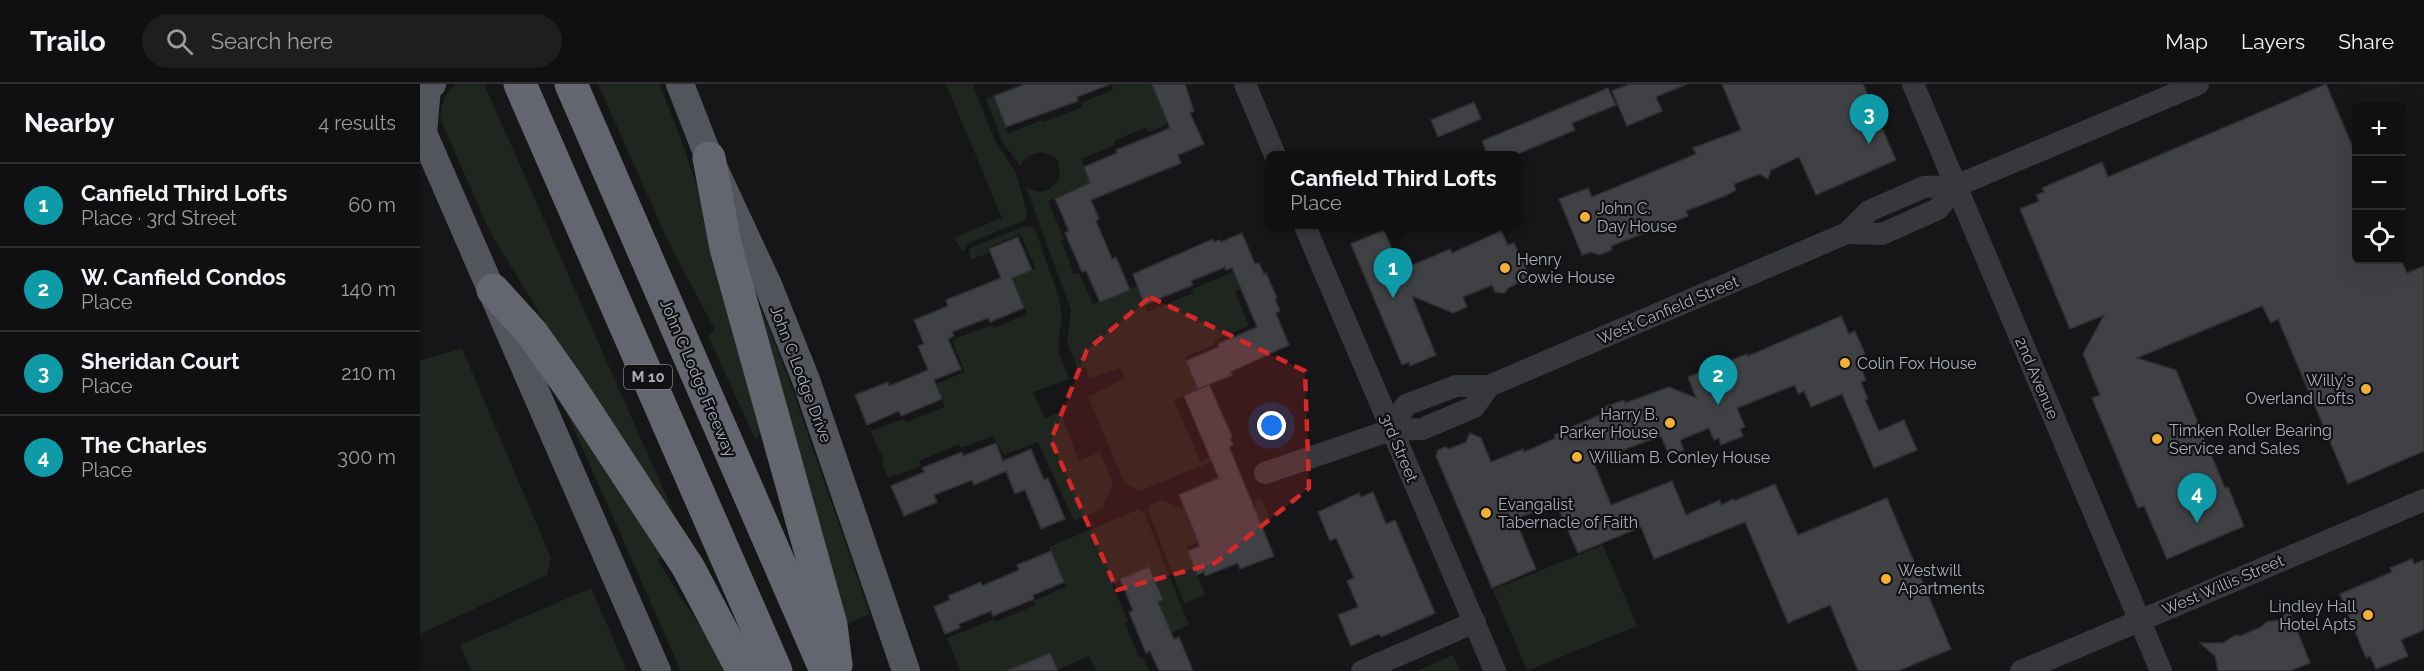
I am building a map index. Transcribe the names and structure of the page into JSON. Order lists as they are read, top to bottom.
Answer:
{
  "streets": {
    "highway": ["M 10", "John C Lodge Freeway"],
    "main road": ["John C Lodge Drive"],
    "street": [
      "West Canfield Street",
      "2nd Avenue",
      "3rd Street",
      "West Willis Street"
    ]
  },
  "crossings": [
    ["West Canfield Street", "2nd Avenue"],
    ["West Canfield Street", "3rd Street"],
    ["2nd Avenue", "West Willis Street"]
  ],
  "places": [
    "John C. Day House",
    "Henry Cowie House",
    "Colin Fox House",
    "Willy's Overland Lofts",
    "Harry B. Parker House",
    "Timken Roller Bearing Service and Sales",
    "William B. Conley House",
    "Evangalist Tabernacle of Faith",
    "Westwill Apartments",
    "Lindley Hall Hotel Apts"
  ],
  "page": {
    "header": "Trailo",
    "search": "Search here",
    "nav": ["Map", "Layers", "Share"],
    "heading": ["Nearby", "4 results"],
    "pins": [
      "3",
      "1",
      "2",
      "4"
    ],
    "map_buttons": ["+", "−"],
    "popup": ["Canfield Third Lofts", "Place"],
    "list": [
      {
        "mark": "1",
        "name": "Canfield Third Lofts",
        "note": "Place · 3rd Street",
        "value": "60 m"
      },
      {
        "mark": "2",
        "name": "W. Canfield Condos",
        "note": "Place",
        "value": "140 m"
      },
      {
        "mark": "3",
        "name": "Sheridan Court",
        "note": "Place",
        "value": "210 m"
      },
      {
        "mark": "4",
        "name": "The Charles",
        "note": "Place",
        "value": "300 m"
      }
    ]
  }
}
